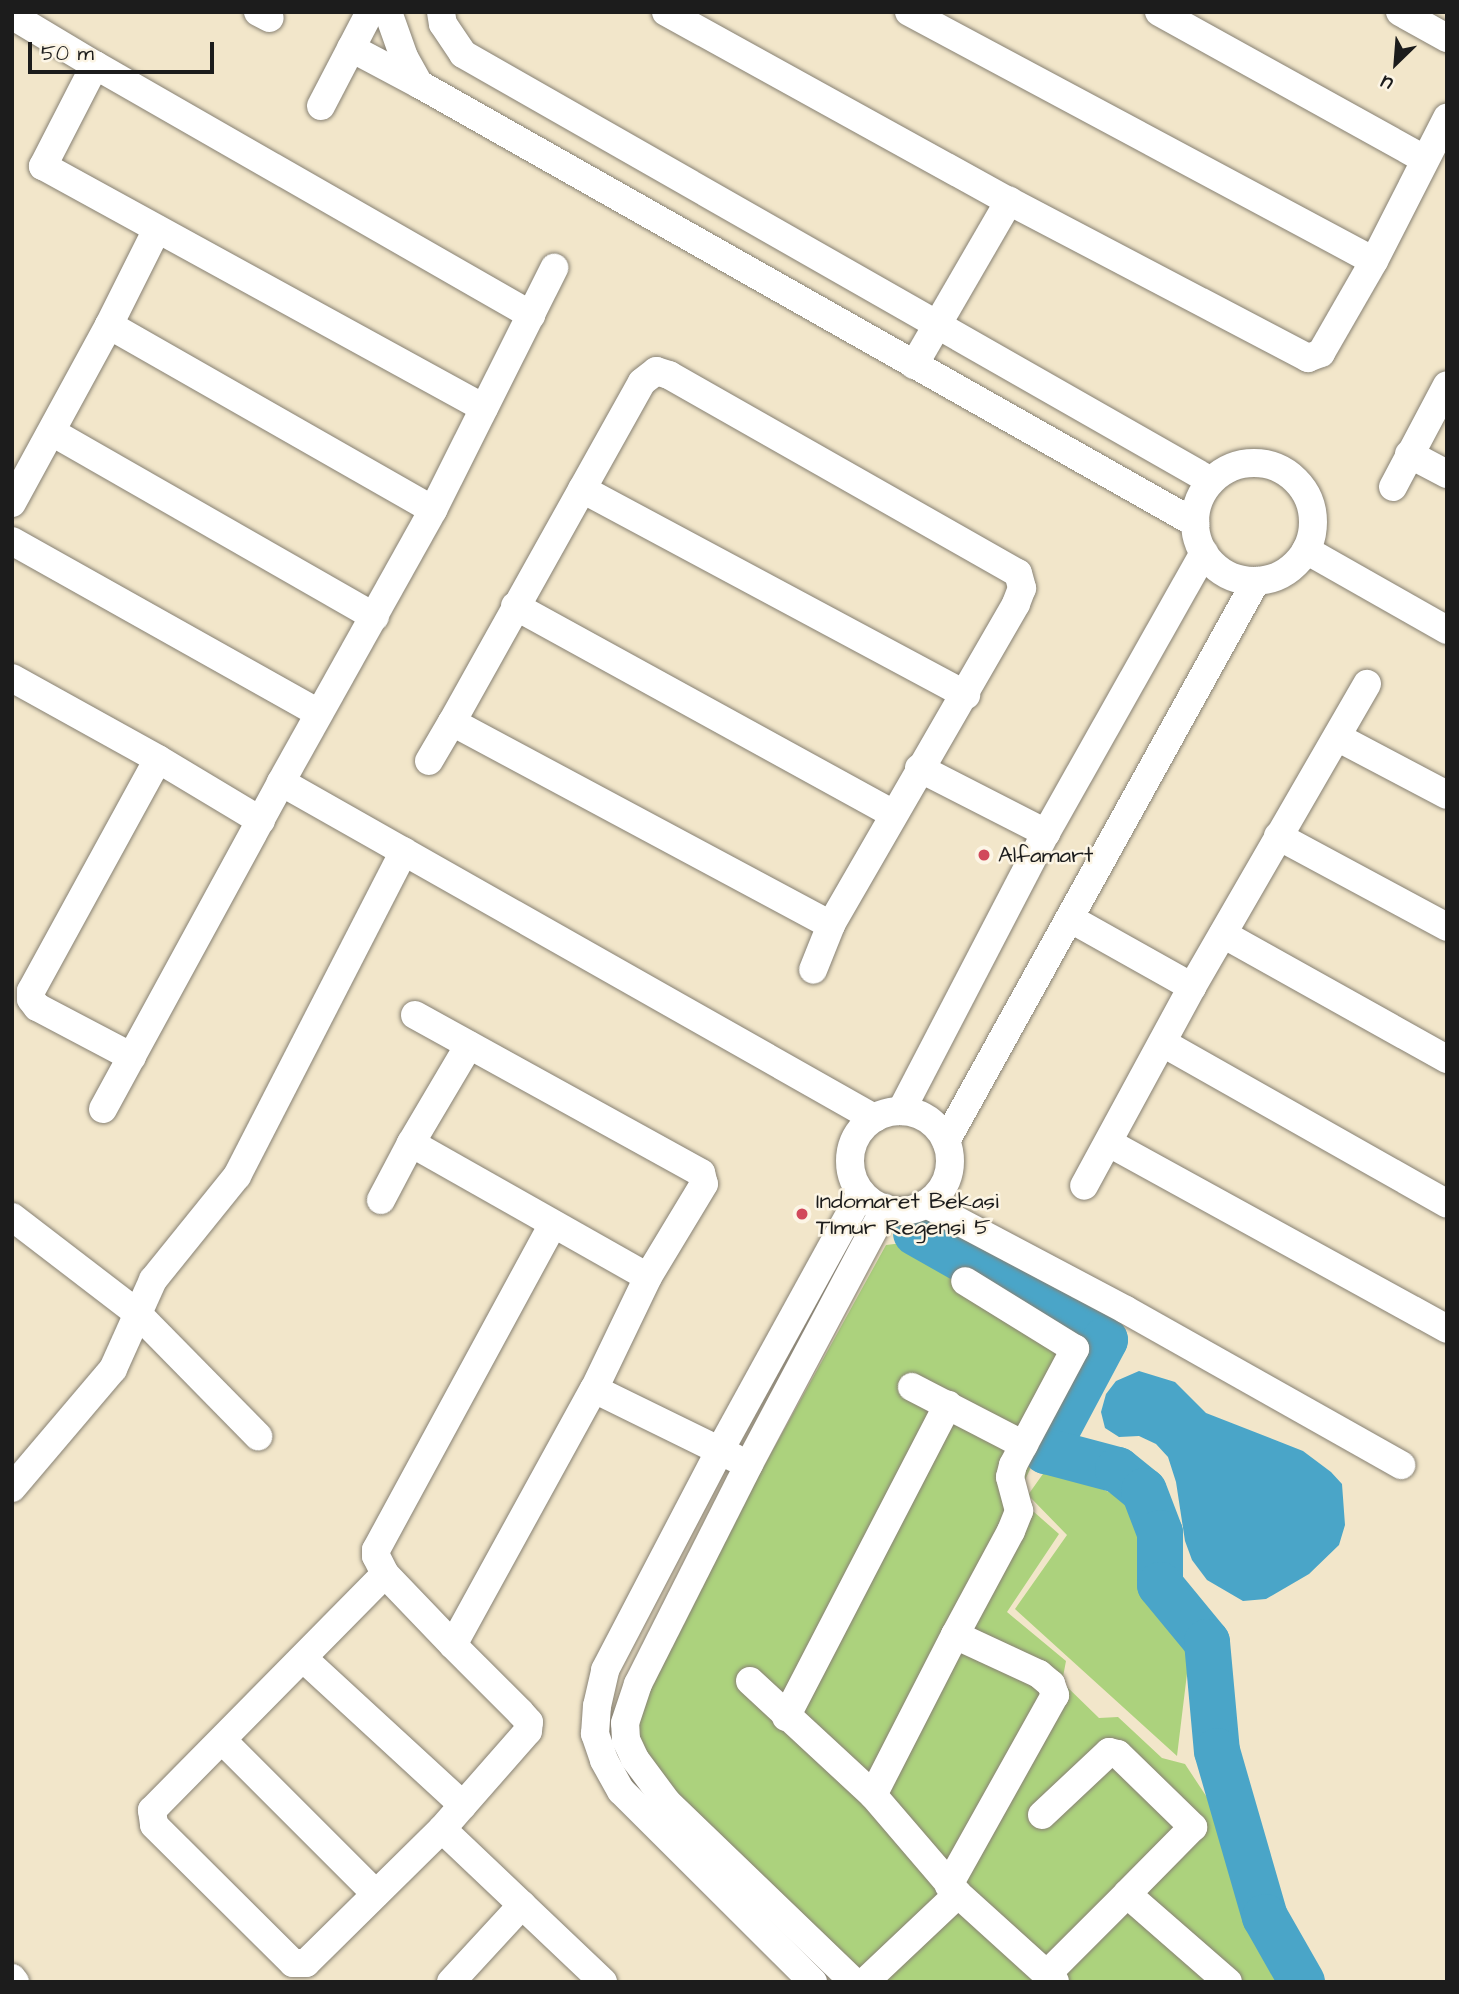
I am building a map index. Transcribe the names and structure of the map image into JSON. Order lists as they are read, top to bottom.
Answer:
{
  "places": ["Alfamart", "Indomaret Bekasi TImur Regensi 5"],
  "scale_bar": "50 m",
  "north": "bottom left"
}
